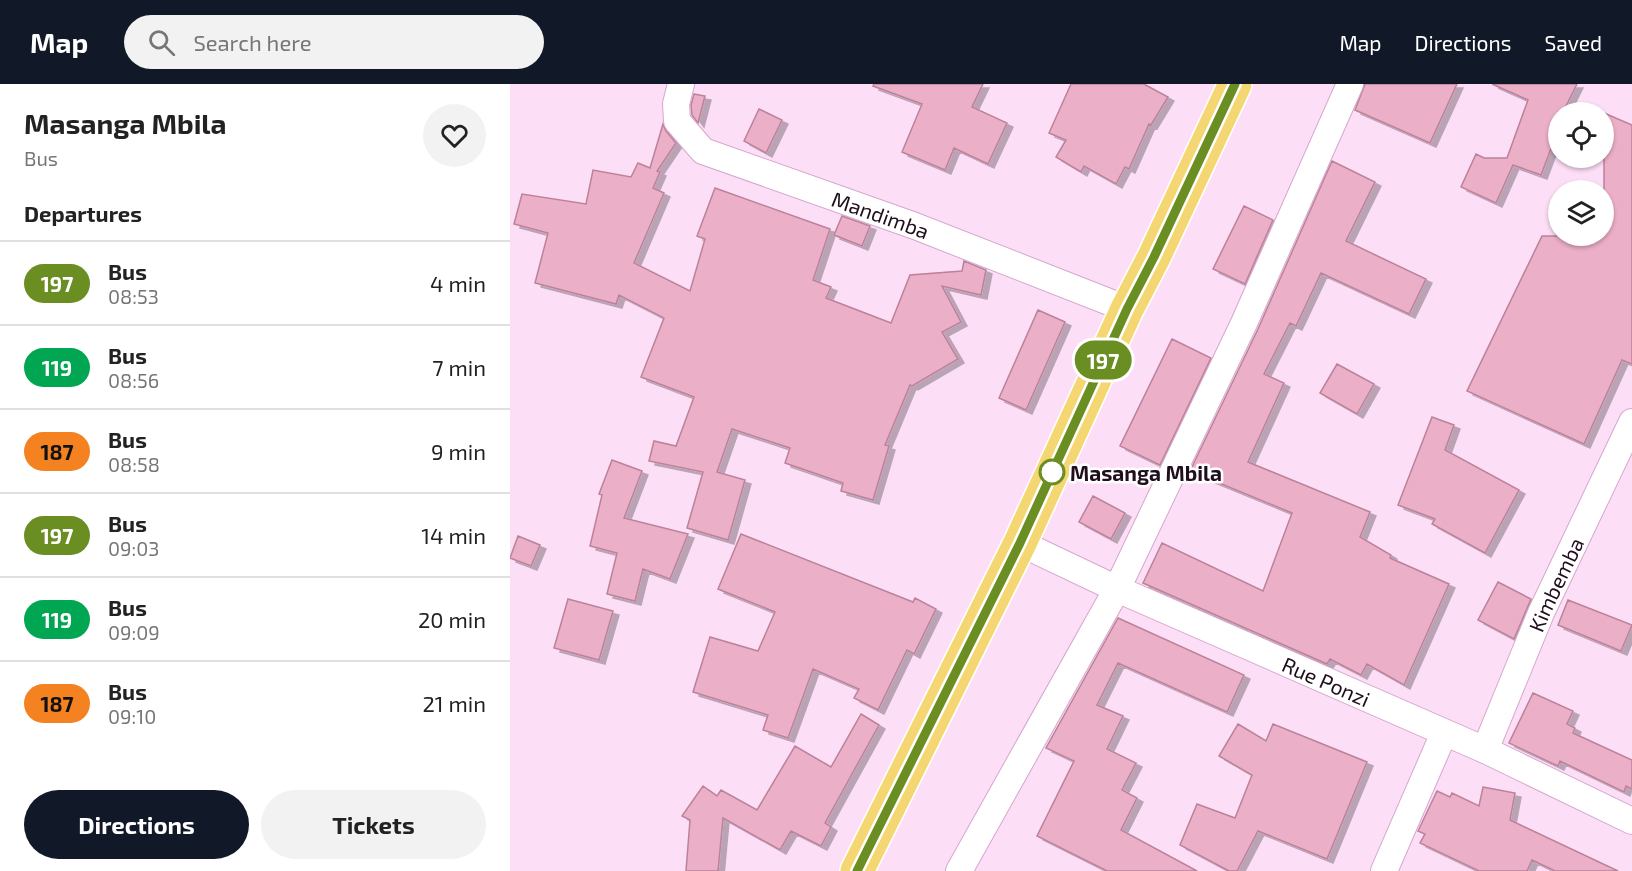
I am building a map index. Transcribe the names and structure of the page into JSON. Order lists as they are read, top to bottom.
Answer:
{
  "streets": {
    "street": ["Mandimba", "Kimbemba", "Rue Ponzi"]
  },
  "crossings": [
    ["Kimbemba", "Rue Ponzi"]
  ],
  "places": ["Masanga Mbila"],
  "lines": ["bus line 197"],
  "page": {
    "header": "Map",
    "search": "Search here",
    "nav": ["Map", "Directions", "Saved"],
    "heading": [
      ["Masanga Mbila", "Bus"],
      "Departures"
    ],
    "on_map": "197",
    "list": [
      {
        "mark": "197",
        "name": "Bus",
        "note": "08:53",
        "value": "4 min"
      },
      {
        "mark": "119",
        "name": "Bus",
        "note": "08:56",
        "value": "7 min"
      },
      {
        "mark": "187",
        "name": "Bus",
        "note": "08:58",
        "value": "9 min"
      },
      {
        "mark": "197",
        "name": "Bus",
        "note": "09:03",
        "value": "14 min"
      },
      {
        "mark": "119",
        "name": "Bus",
        "note": "09:09",
        "value": "20 min"
      },
      {
        "mark": "187",
        "name": "Bus",
        "note": "09:10",
        "value": "21 min"
      }
    ],
    "buttons": ["Directions", "Tickets"]
  }
}
